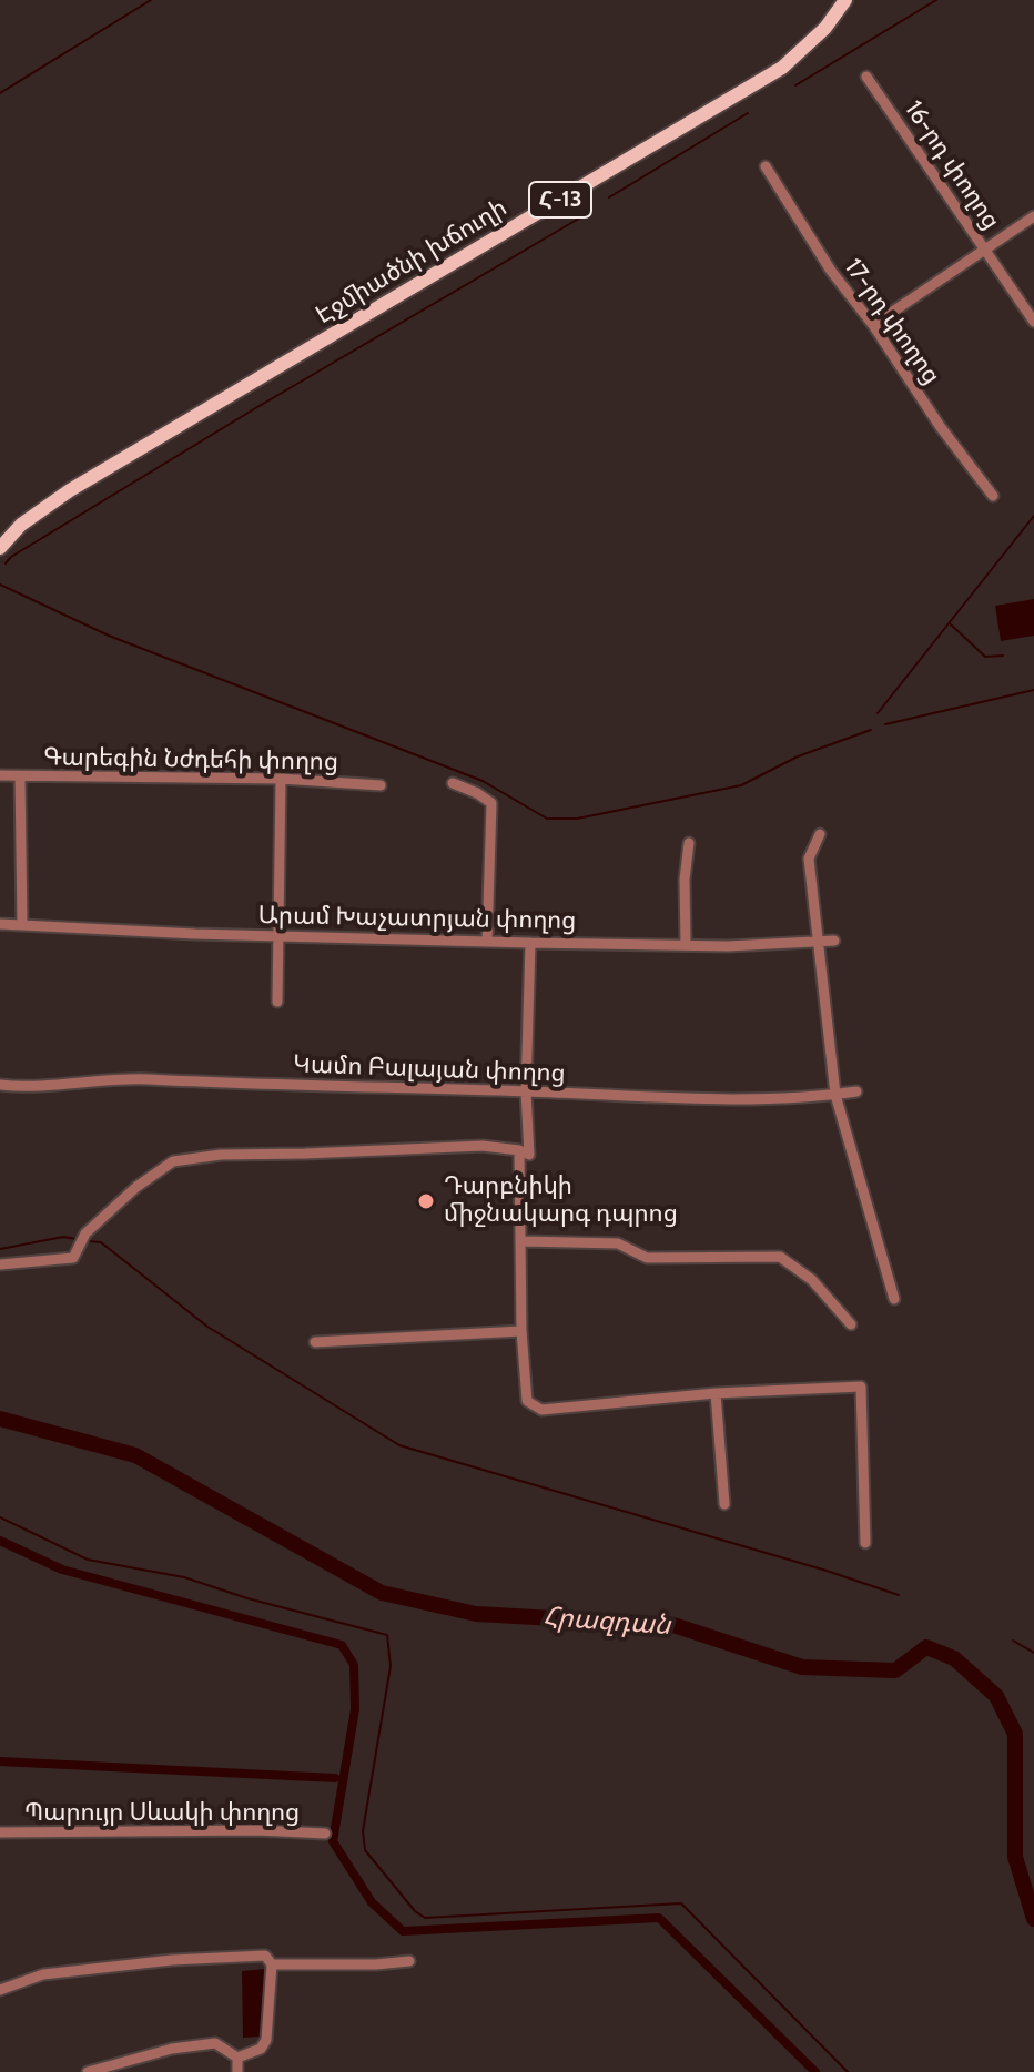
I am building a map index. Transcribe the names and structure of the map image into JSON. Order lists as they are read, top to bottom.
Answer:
{
  "streets": {
    "main road": ["Հ-13", "Էջմիածնի խճուղի"],
    "street": [
      "16-րդ փողոց",
      "17-րդ փողոց",
      "Գարեգին Նժդեհի փողոց",
      "Արամ Խաչատրյան փողոց",
      "Կամո Բալայան փողոց",
      "Պարույր Սևակի փողոց"
    ]
  },
  "water": ["Հրազդան"],
  "places": ["Դարբնիկի միջնակարգ դպրոց"]
}
